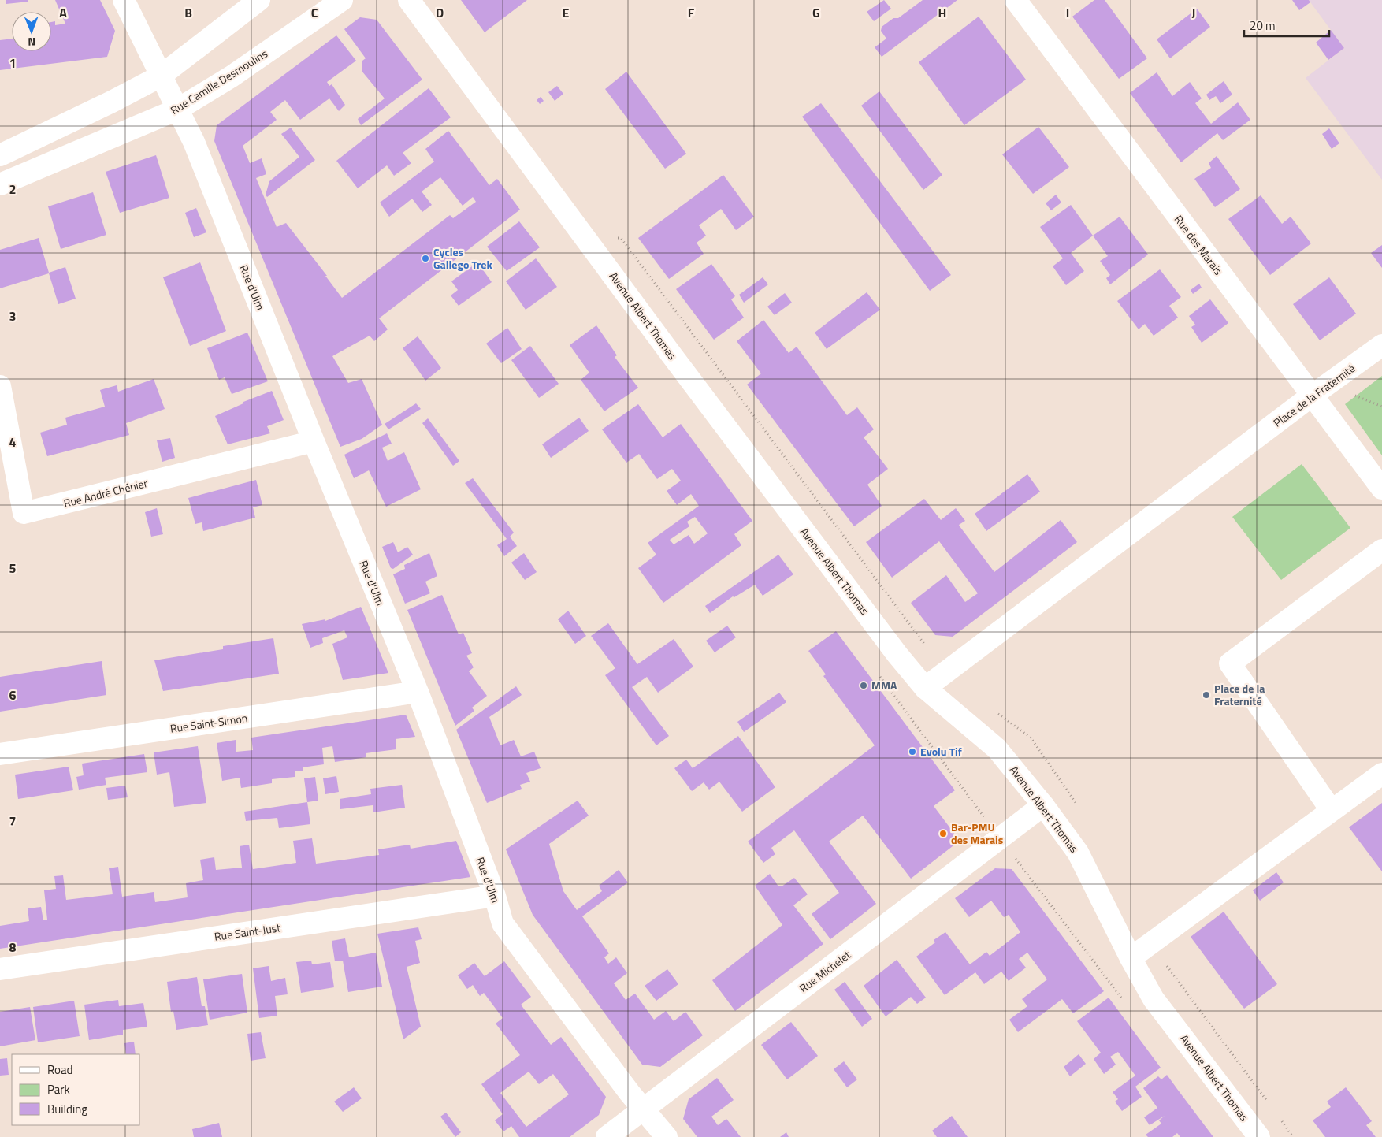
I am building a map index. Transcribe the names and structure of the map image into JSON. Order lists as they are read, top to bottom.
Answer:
{
  "streets": {
    "street": [
      "Rue Camille Desmoulins",
      "Rue des Marais",
      "Rue d'Ulm",
      "Avenue Albert Thomas",
      "Place de la Fraternité",
      "Rue André Chénier",
      "Rue Saint-Simon",
      "Rue Saint-Just",
      "Rue Michelet"
    ]
  },
  "crossings": [
    ["Rue Camille Desmoulins", "Rue d'Ulm"],
    ["Rue des Marais", "Place de la Fraternité"],
    ["Rue d'Ulm", "Rue André Chénier"],
    ["Rue d'Ulm", "Rue Saint-Simon"],
    ["Rue d'Ulm", "Rue Saint-Just"],
    ["Rue d'Ulm", "Rue Michelet"],
    ["Avenue Albert Thomas", "Place de la Fraternité"],
    ["Avenue Albert Thomas", "Rue Michelet"]
  ],
  "places": [
    "Cycles Gallego Trek",
    "MMA",
    "Place de la Fraternité",
    "Evolu Tif",
    "Bar-PMU des Marais"
  ],
  "legend": ["Road", "Park", "Building"],
  "scale_bar": "20 m",
  "north": "bottom",
  "grid": {
    "columns": [
      "A",
      "B",
      "C",
      "D",
      "E",
      "F",
      "G",
      "H",
      "I",
      "J"
    ],
    "rows": [
      "1",
      "2",
      "3",
      "4",
      "5",
      "6",
      "7",
      "8"
    ]
  }
}
